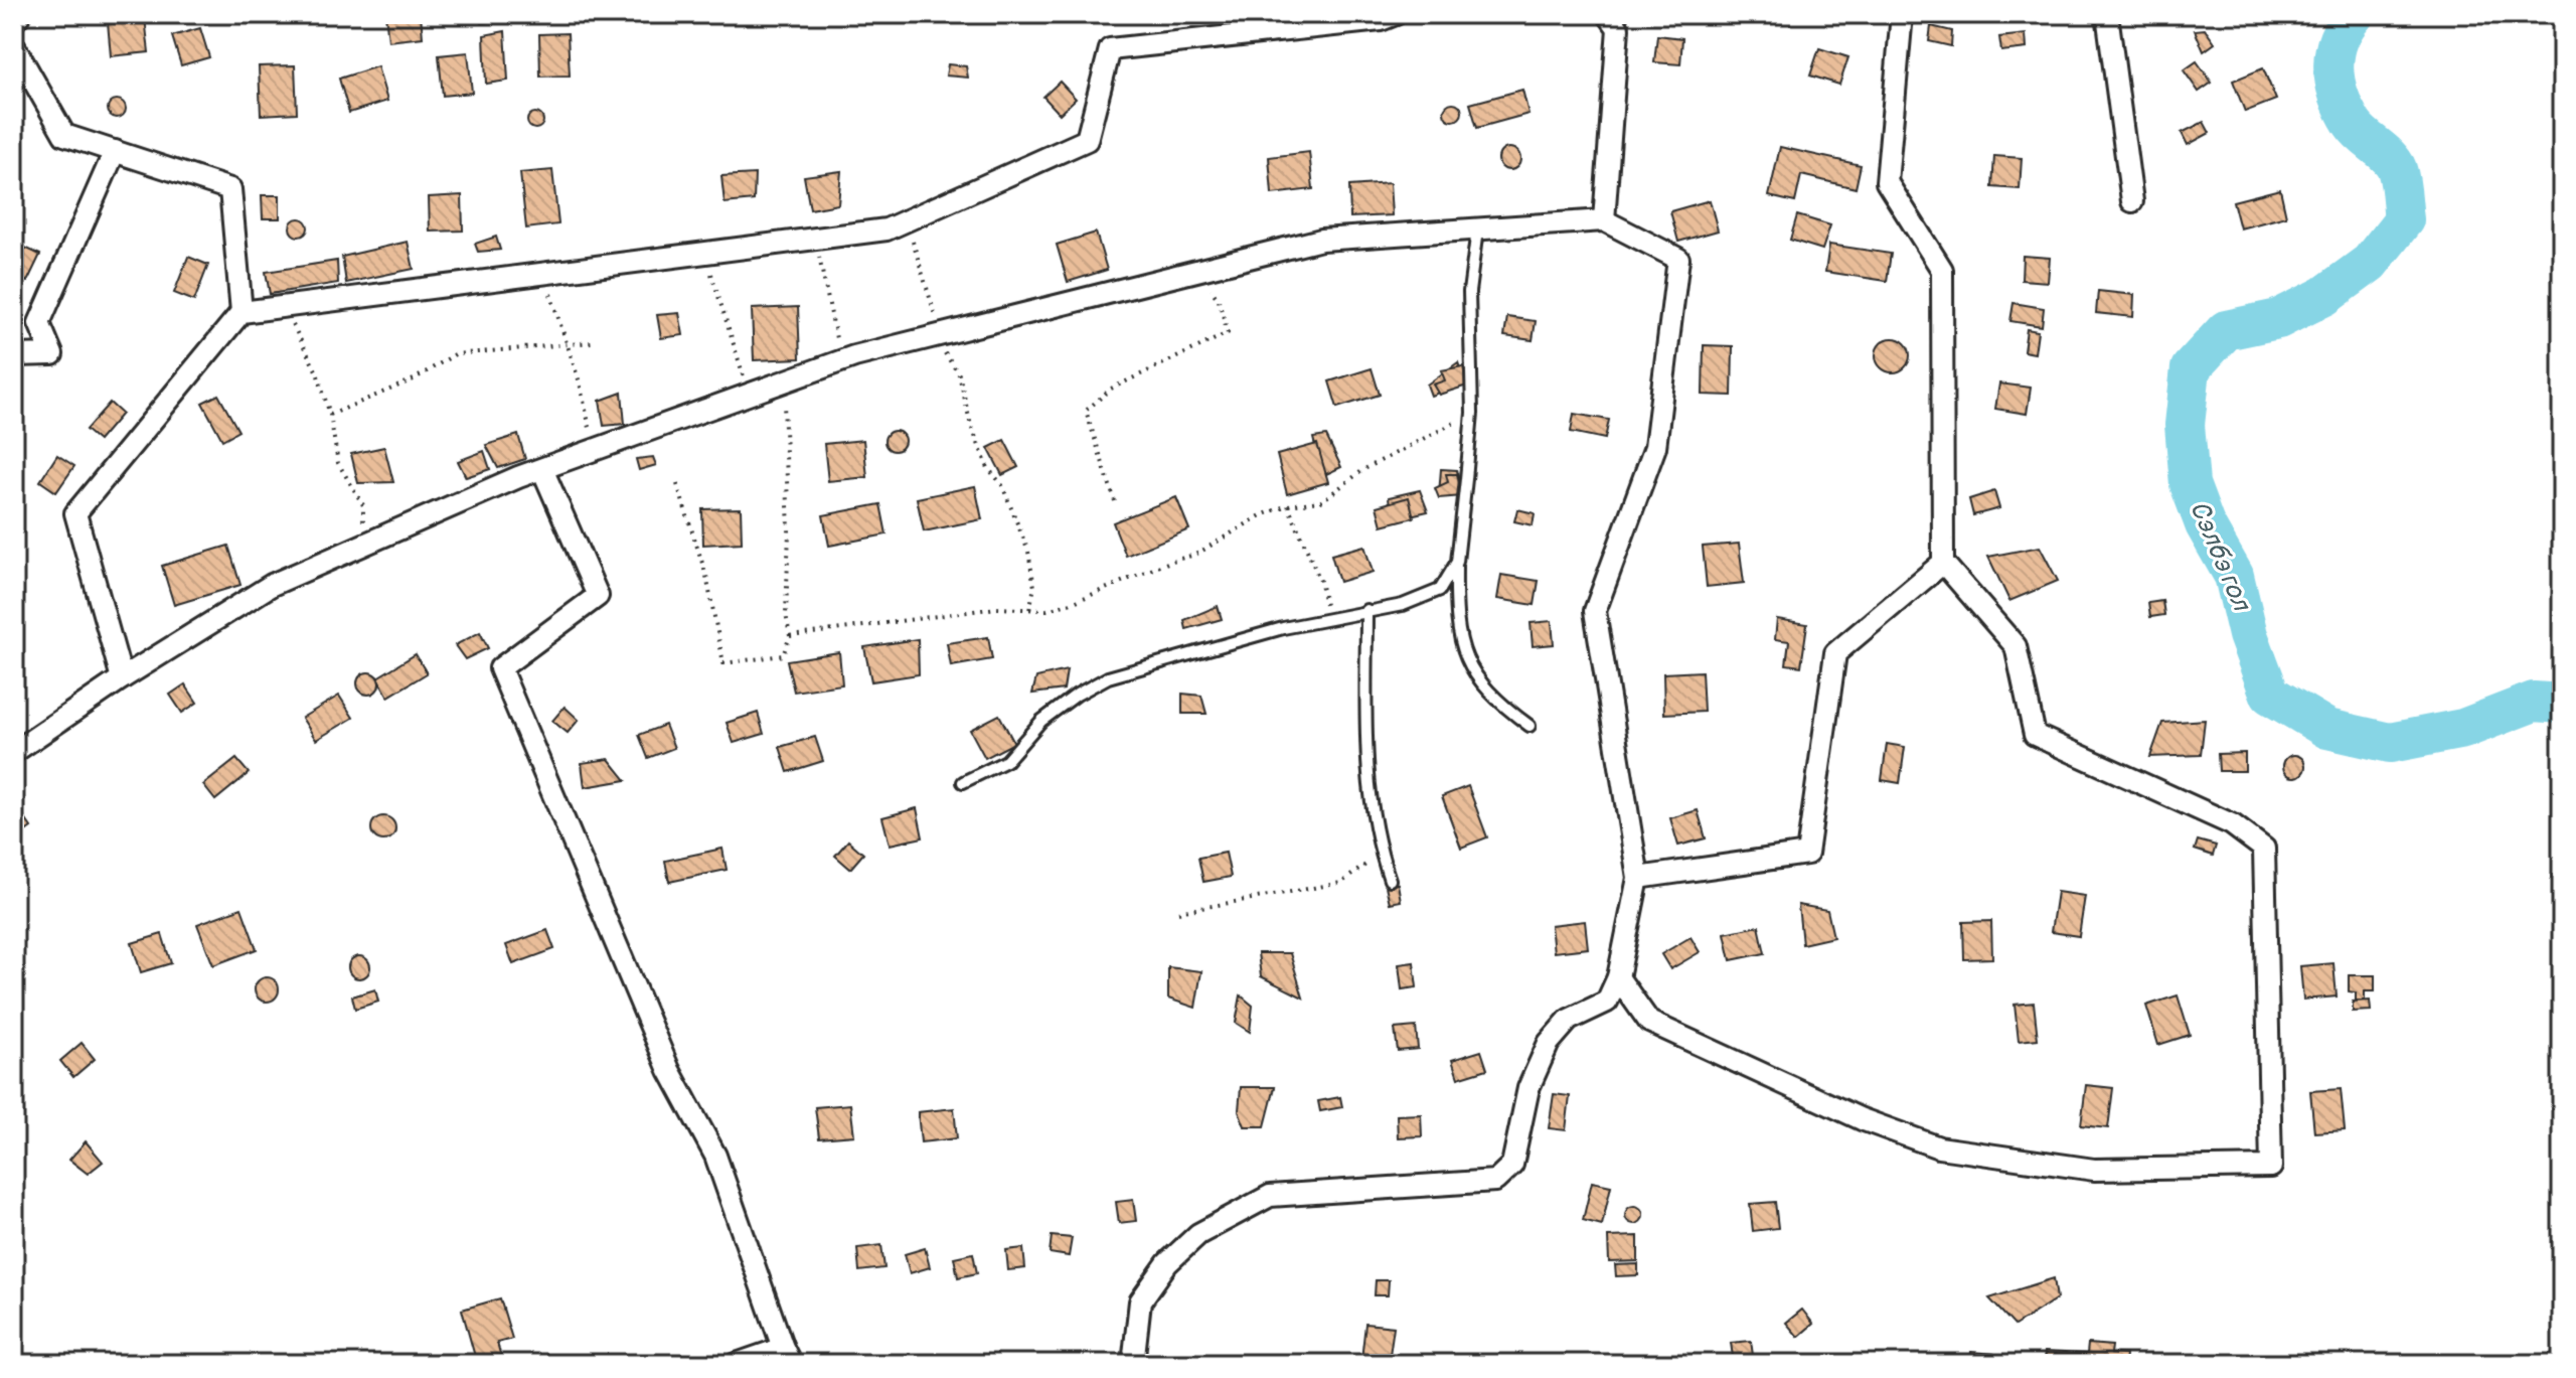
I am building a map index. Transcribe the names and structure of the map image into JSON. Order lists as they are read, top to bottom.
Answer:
{
  "water": ["Сэлбэ гол"]
}
